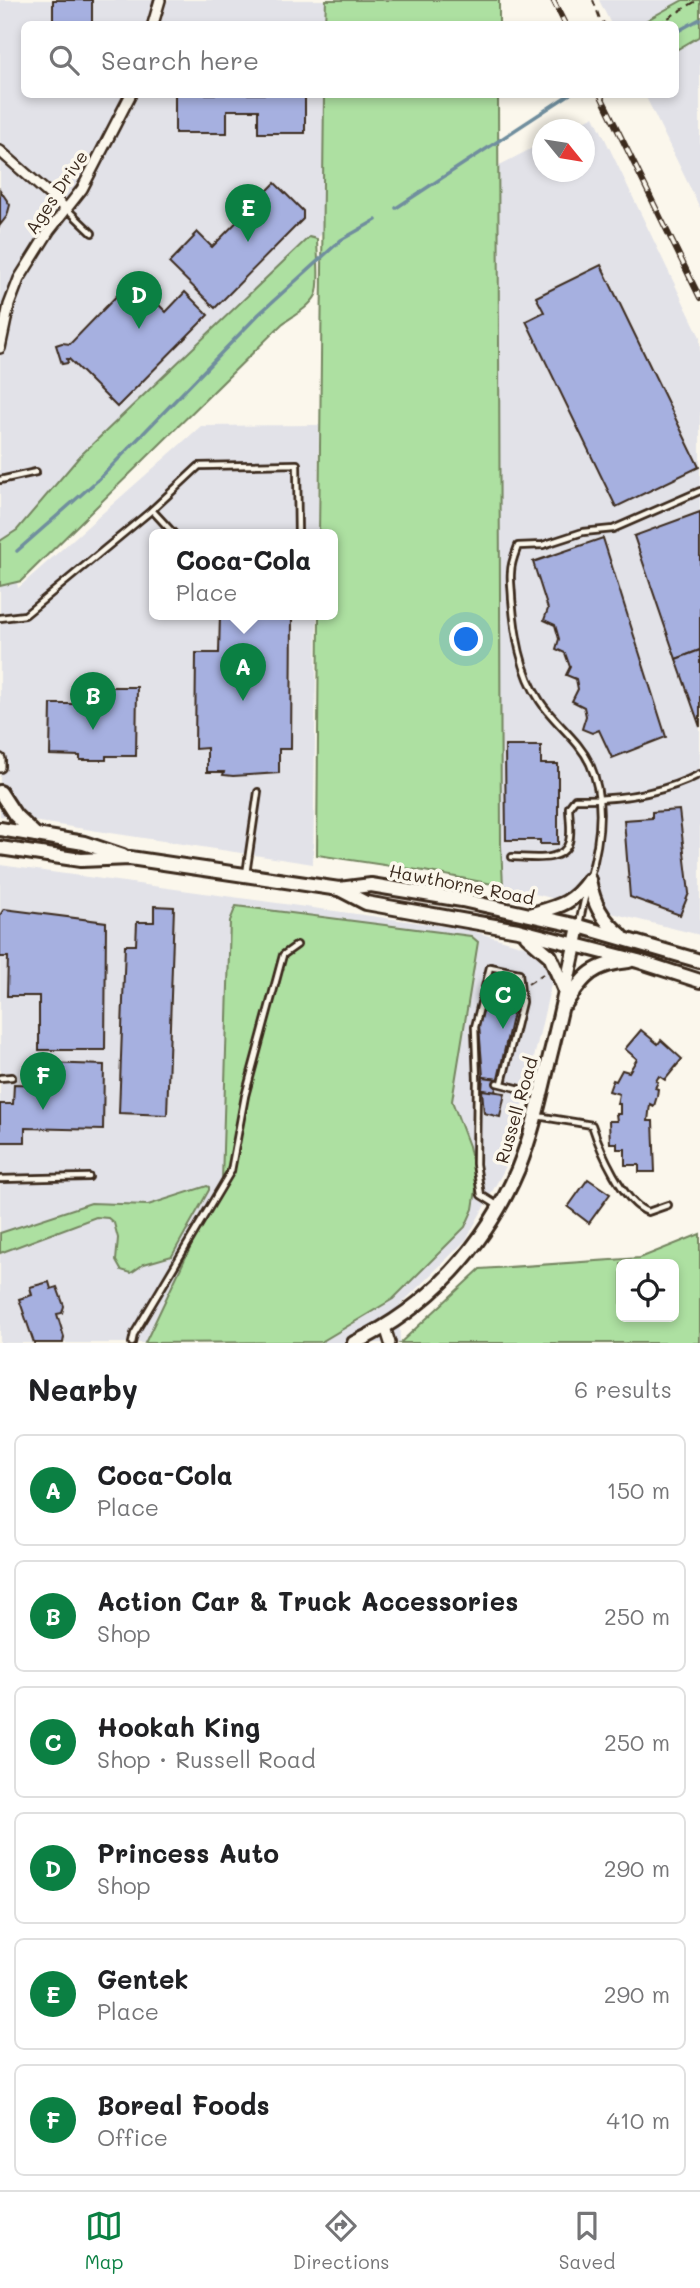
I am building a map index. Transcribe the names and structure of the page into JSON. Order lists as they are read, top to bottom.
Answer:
{
  "streets": {
    "main road": ["Hawthorne Road", "Russell Road"],
    "street": ["Ages Drive"]
  },
  "crossings": [
    ["Hawthorne Road", "Russell Road"]
  ],
  "north": "bottom right",
  "page": {
    "search": "Search here",
    "pins": [
      "E",
      "D",
      "A",
      "B",
      "C",
      "F"
    ],
    "popup": ["Coca-Cola", "Place"],
    "heading": ["Nearby", "6 results"],
    "list": [
      {
        "mark": "A",
        "name": "Coca-Cola",
        "note": "Place",
        "value": "150 m"
      },
      {
        "mark": "B",
        "name": "Action Car & Truck Accessories",
        "note": "Shop",
        "value": "250 m"
      },
      {
        "mark": "C",
        "name": "Hookah King",
        "note": "Shop · Russell Road",
        "value": "250 m"
      },
      {
        "mark": "D",
        "name": "Princess Auto",
        "note": "Shop",
        "value": "290 m"
      },
      {
        "mark": "E",
        "name": "Gentek",
        "note": "Place",
        "value": "290 m"
      },
      {
        "mark": "F",
        "name": "Boreal Foods",
        "note": "Office",
        "value": "410 m"
      }
    ],
    "nav": ["Map", "Directions", "Saved"]
  }
}
